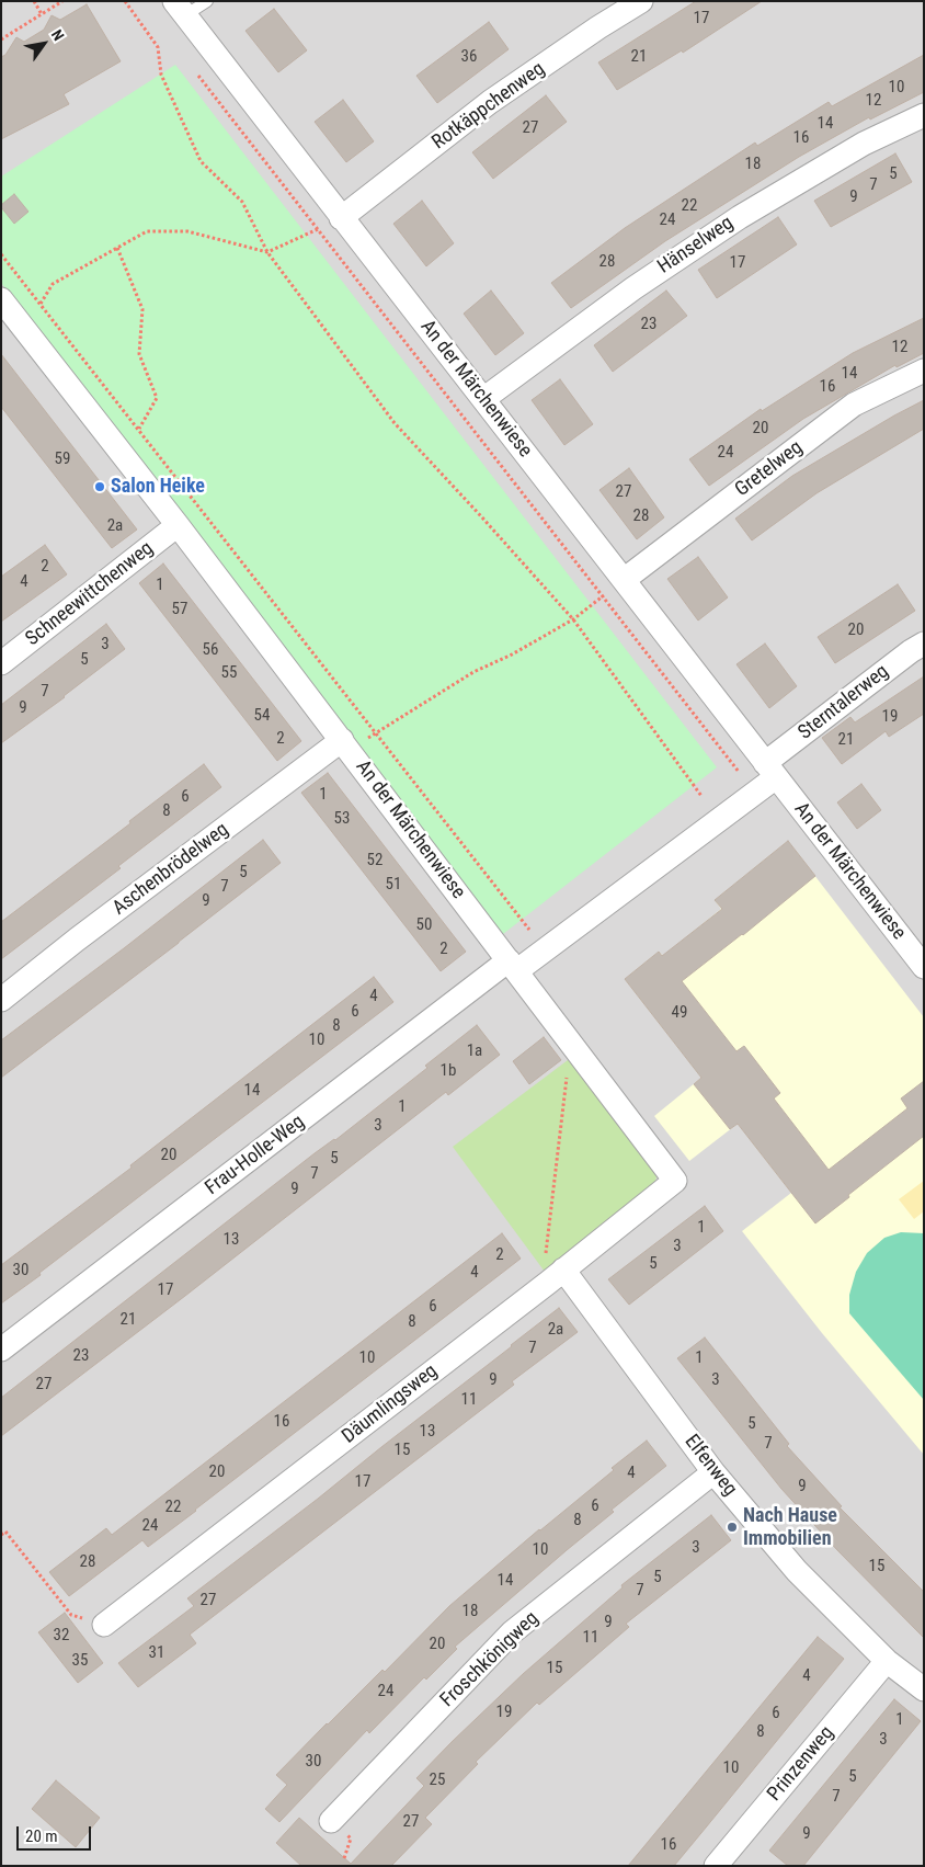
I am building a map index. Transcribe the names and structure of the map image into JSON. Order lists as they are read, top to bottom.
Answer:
{
  "streets": {
    "street": [
      "Rotkäppchenweg",
      "Hänselweg",
      "An der Märchenwiese",
      "Gretelweg",
      "Schneewittchenweg",
      "Sterntalerweg",
      "Aschenbrödelweg",
      "Frau-Holle-Weg",
      "Däumlingsweg",
      "Elfenweg",
      "Froschkönigweg",
      "Prinzenweg"
    ]
  },
  "crossings": [
    ["Rotkäppchenweg", "An der Märchenwiese"],
    ["Hänselweg", "An der Märchenwiese"],
    ["An der Märchenwiese", "Gretelweg"],
    ["An der Märchenwiese", "Schneewittchenweg"],
    ["An der Märchenwiese", "Sterntalerweg"],
    ["An der Märchenwiese", "Aschenbrödelweg"],
    ["An der Märchenwiese", "Frau-Holle-Weg"],
    ["An der Märchenwiese", "Däumlingsweg"],
    ["Däumlingsweg", "Elfenweg"],
    ["Elfenweg", "Froschkönigweg"],
    ["Elfenweg", "Prinzenweg"]
  ],
  "places": ["Salon Heike", "Nach Hause Immobilien"],
  "house_numbers": [
    "17",
    "36",
    "21",
    "10",
    "12",
    "14",
    "27",
    "16",
    "18",
    "5",
    "7",
    "9",
    "22",
    "24",
    "28",
    "17",
    "23",
    "12",
    "14",
    "16",
    "20",
    "24",
    "59",
    "27",
    "28",
    "2a",
    "2",
    "4",
    "1",
    "57",
    "20",
    "3",
    "56",
    "5",
    "55",
    "7",
    "9",
    "54",
    "19",
    "2",
    "21",
    "1",
    "6",
    "8",
    "53",
    "52",
    "5",
    "51",
    "7",
    "9",
    "50",
    "2",
    "4",
    "6",
    "49",
    "8",
    "10",
    "1a",
    "1b",
    "14",
    "1",
    "3",
    "20",
    "5",
    "7",
    "9",
    "1",
    "13",
    "3",
    "2",
    "5",
    "30",
    "4",
    "17",
    "6",
    "21",
    "8",
    "2a",
    "7",
    "23",
    "10",
    "1",
    "9",
    "3",
    "27",
    "11",
    "16",
    "5",
    "13",
    "7",
    "15",
    "20",
    "4",
    "17",
    "9",
    "6",
    "22",
    "8",
    "24",
    "3",
    "10",
    "28",
    "15",
    "5",
    "14",
    "7",
    "27",
    "18",
    "9",
    "32",
    "11",
    "20",
    "31",
    "35",
    "15",
    "4",
    "24",
    "19",
    "6",
    "1",
    "8",
    "3",
    "30",
    "10",
    "5",
    "25",
    "7",
    "27",
    "9",
    "16"
  ],
  "scale_bar": "20 m",
  "north": "top right"
}
